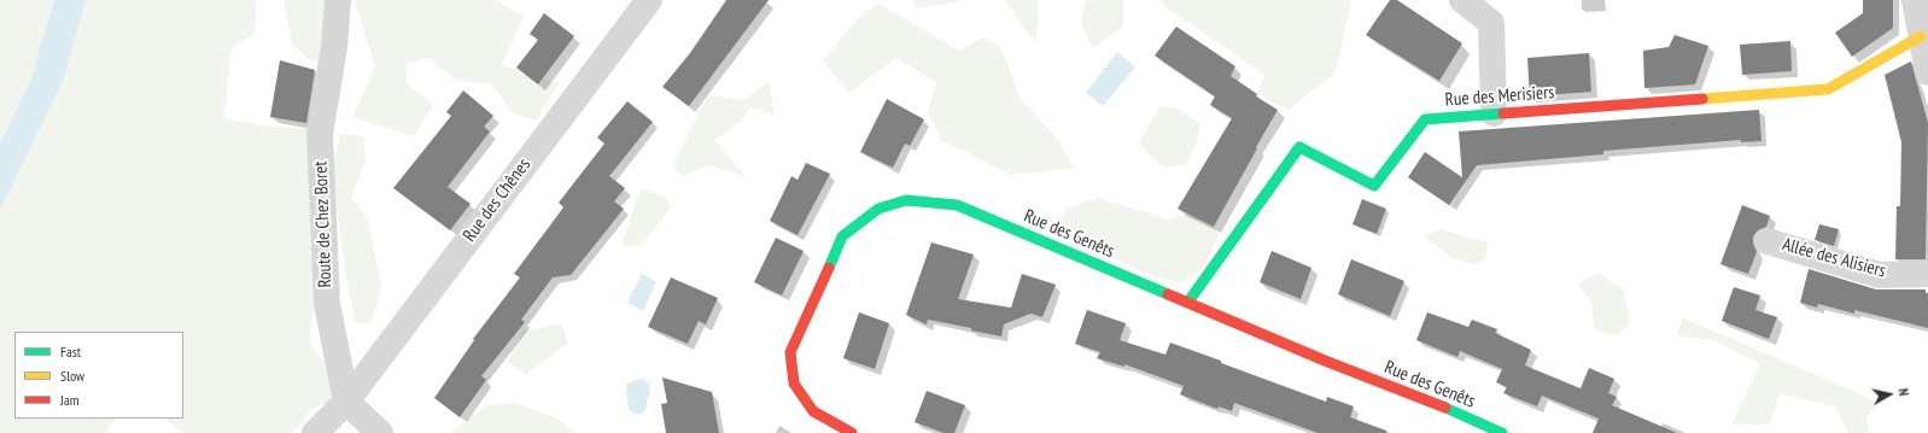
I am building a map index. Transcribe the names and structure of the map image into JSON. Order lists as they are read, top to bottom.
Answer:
{
  "streets": {
    "street": [
      "Rue des Merisiers",
      "Rue des Chênes",
      "Route de Chez Boret",
      "Rue des Genêts",
      "Allée des Alisiers"
    ]
  },
  "crossings": [
    ["Rue des Merisiers", "Rue des Genêts"],
    ["Rue des Chênes", "Route de Chez Boret"]
  ],
  "legend": ["Fast", "Slow", "Jam"],
  "north": "right"
}
